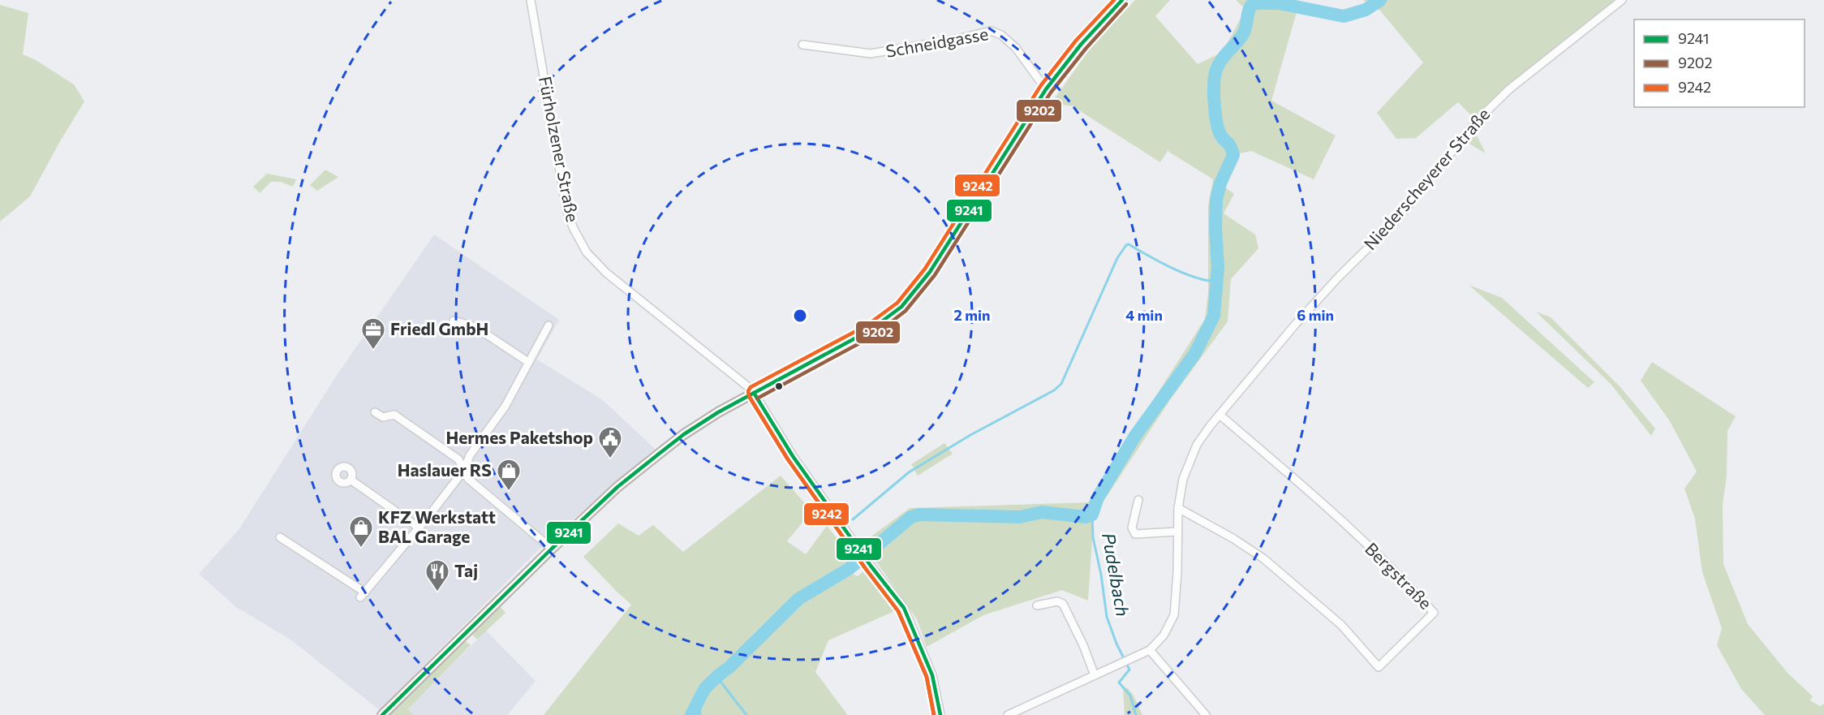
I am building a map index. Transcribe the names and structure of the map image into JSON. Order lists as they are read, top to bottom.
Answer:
{
  "streets": {
    "street": [
      "Schneidgasse",
      "Fürholzener Straße",
      "Niederscheyerer Straße",
      "Bergstraße"
    ]
  },
  "crossings": [
    ["Niederscheyerer Straße", "Bergstraße"]
  ],
  "water": ["Pudelbach"],
  "places": {
    "office": ["Friedl GmbH"],
    "public building": ["Hermes Paketshop"],
    "shop": ["Haslauer RS", "KFZ Werkstatt BAL Garage"],
    "restaurant": ["Taj"]
  },
  "lines": ["transit line 9241", "transit line 9242", "transit line 9202"],
  "legend": ["9241", "9202", "9242"],
  "rings": ["2 min", "4 min", "6 min"]
}
